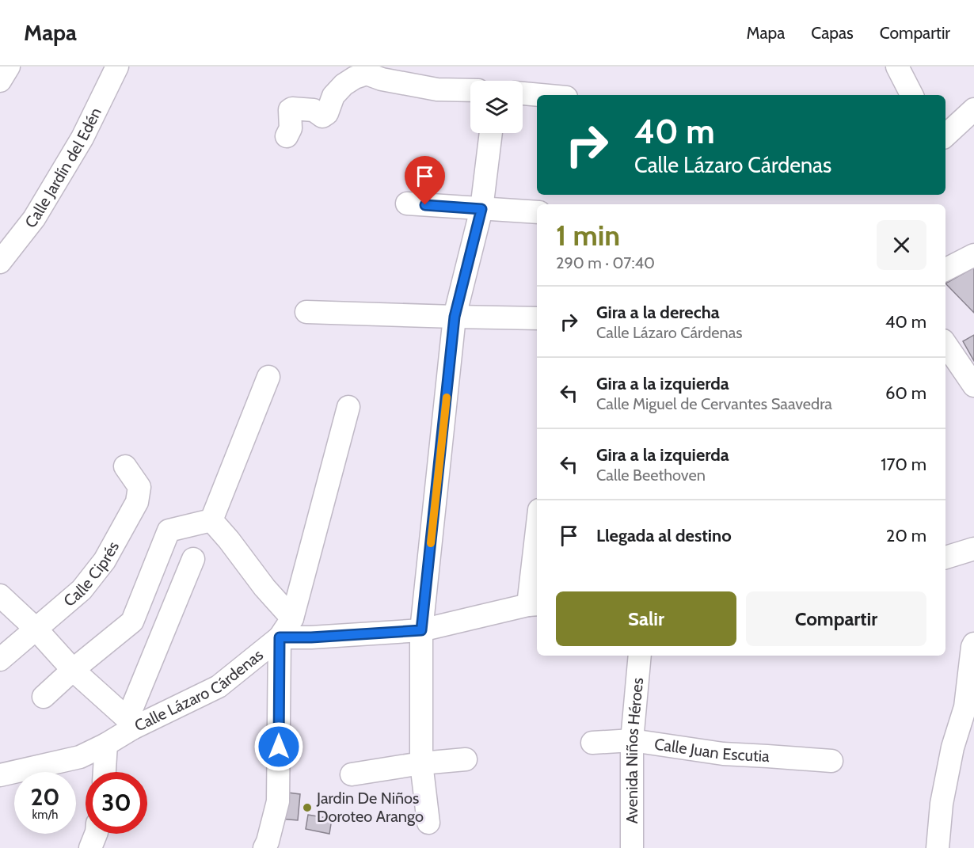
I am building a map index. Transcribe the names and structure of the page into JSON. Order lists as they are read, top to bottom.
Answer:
{
  "streets": {
    "street": [
      "Calle Jardín del Edén",
      "Calle Ciprés",
      "Calle Lázaro Cárdenas",
      "Calle Juan Escutia",
      "Avenida Niños Héroes"
    ]
  },
  "crossings": [
    ["Calle Juan Escutia", "Avenida Niños Héroes"]
  ],
  "places": ["Jardin De Niños Doroteo Arango"],
  "page": {
    "header": "Mapa",
    "nav": ["Mapa", "Capas", "Compartir"],
    "turn": ["40 m", "Calle Lázaro Cárdenas"],
    "heading": ["1 min", "290 m · 07:40"],
    "list": [
      {
        "name": "Gira a la derecha",
        "note": "Calle Lázaro Cárdenas",
        "value": "40 m"
      },
      {
        "name": "Gira a la izquierda",
        "note": "Calle Miguel de Cervantes Saavedra",
        "value": "60 m"
      },
      {
        "name": "Gira a la izquierda",
        "note": "Calle Beethoven",
        "value": "170 m"
      },
      {
        "name": "Llegada al destino",
        "value": "20 m"
      }
    ],
    "buttons": ["Salir", "Compartir"],
    "speed": "20 km/h",
    "limit": "30"
  }
}
